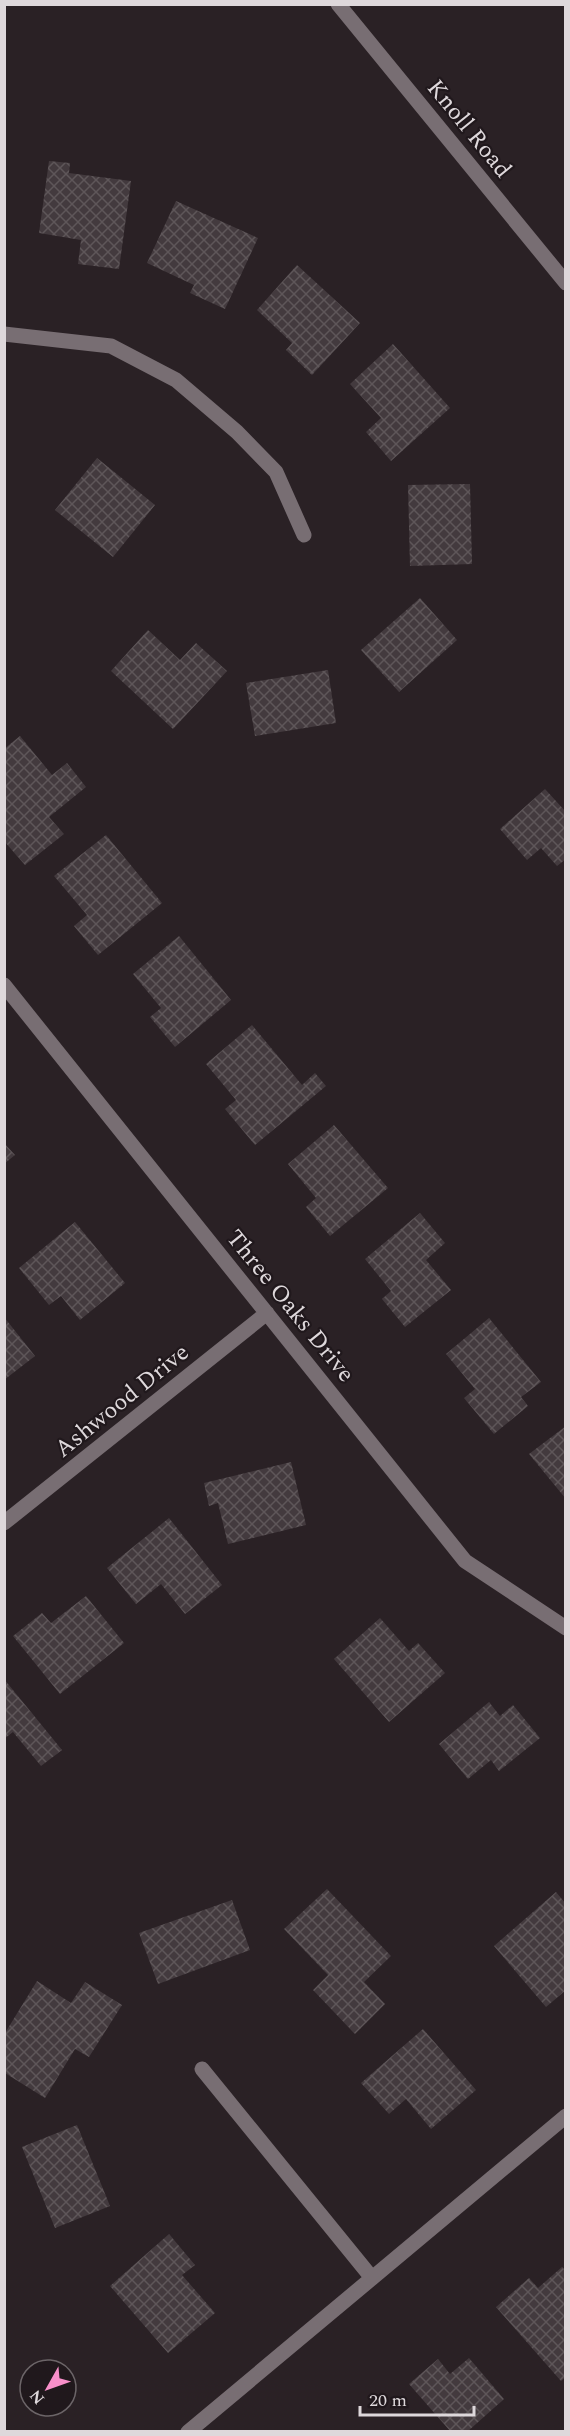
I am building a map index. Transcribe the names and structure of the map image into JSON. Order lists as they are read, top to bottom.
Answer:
{
  "streets": {
    "street": ["Knoll Road", "Three Oaks Drive", "Ashwood Drive"]
  },
  "crossings": [
    ["Three Oaks Drive", "Ashwood Drive"]
  ],
  "scale_bar": "20 m",
  "north": "bottom left"
}
